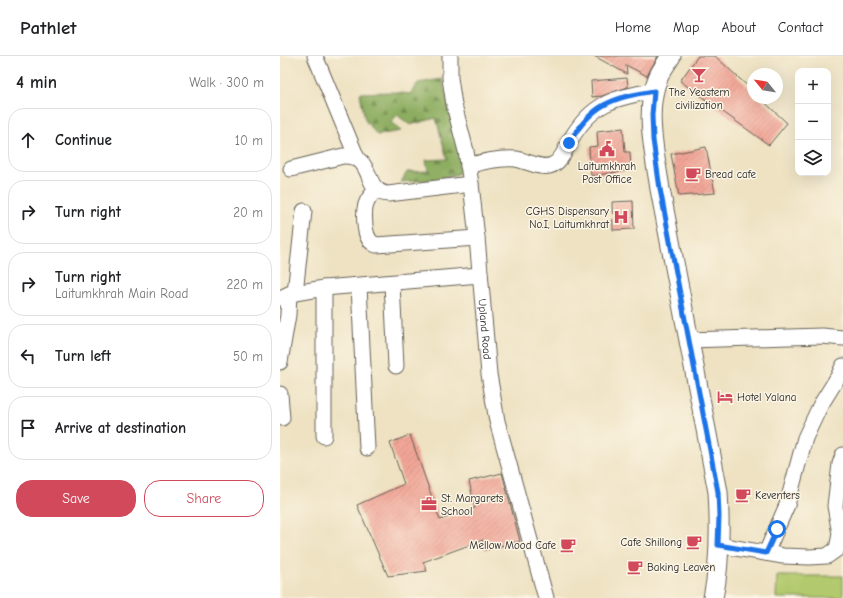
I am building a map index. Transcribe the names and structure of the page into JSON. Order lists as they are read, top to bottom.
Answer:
{
  "streets": {
    "street": ["Upland Road"]
  },
  "places": {
    "bar": ["The Yeastern civilization"],
    "public building": ["Laitumkhrah Post Office"],
    "cafe": [
      "Bread cafe",
      "Keventers",
      "Cafe Shillong",
      "Mellow Mood Cafe",
      "Baking Leaven"
    ],
    "hospital": ["CGHS Dispensary No.I, Laitumkhrat"],
    "hotel": ["Hotel Yalana"],
    "office": ["St. Margarets School"]
  },
  "north": "top left",
  "page": {
    "header": "Pathlet",
    "nav": [
      "Home",
      "Map",
      "About",
      "Contact"
    ],
    "heading": ["4 min", "Walk · 300 m"],
    "map_buttons": ["+", "−"],
    "list": [
      ["Continue", "10 m"],
      ["Turn right", "20 m"],
      ["Turn right", "Laitumkhrah Main Road", "220 m"],
      ["Turn left", "50 m"],
      "Arrive at destination"
    ],
    "buttons": ["Save", "Share"]
  }
}
